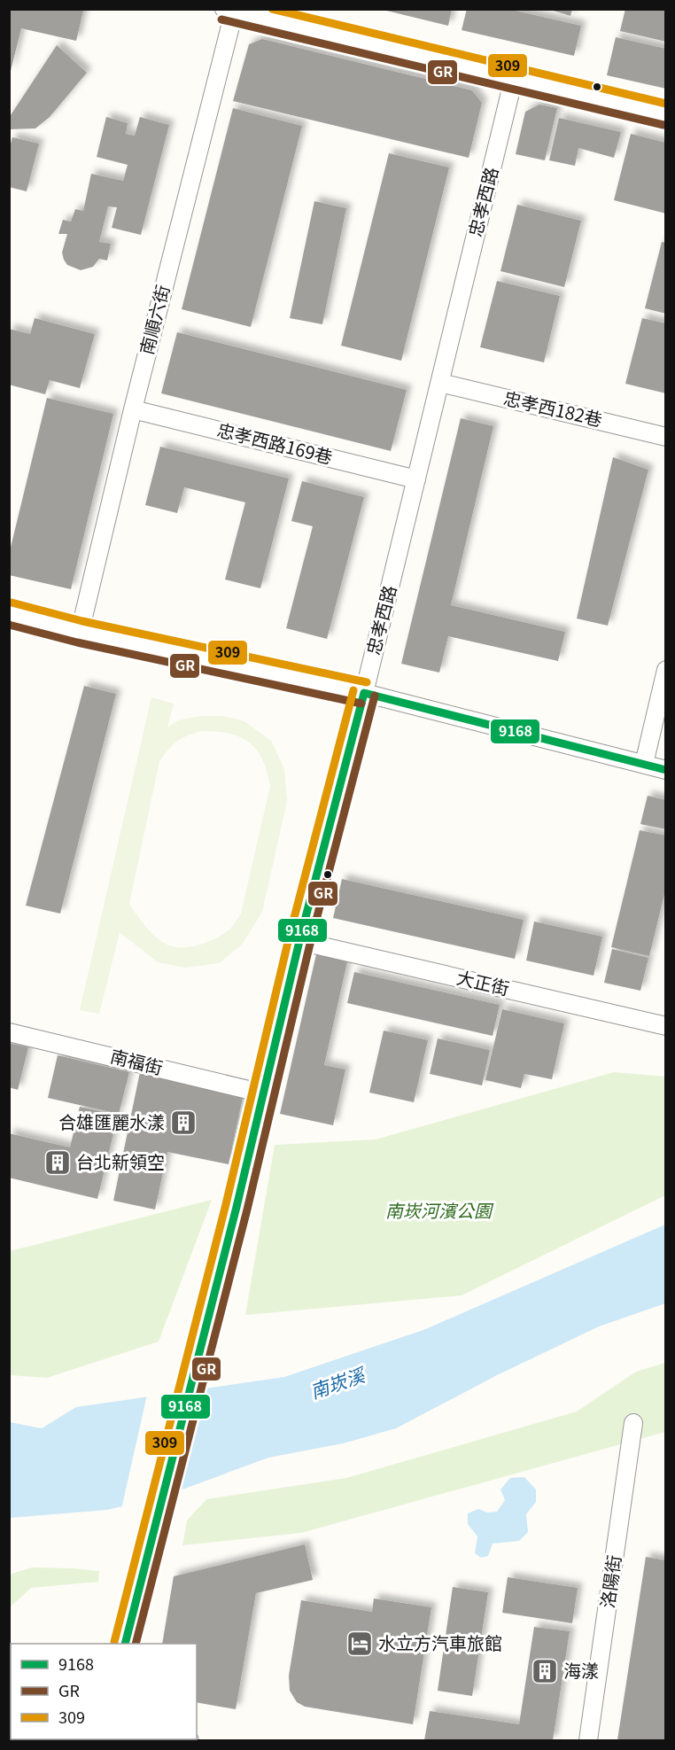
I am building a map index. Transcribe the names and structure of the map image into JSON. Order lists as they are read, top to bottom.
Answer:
{
  "streets": {
    "street": [
      "忠孝西路",
      "南順六街",
      "忠孝西182巷",
      "忠孝西路169巷",
      "大正街",
      "南福街",
      "洛陽街"
    ]
  },
  "crossings": [
    ["忠孝西路", "忠孝西182巷"],
    ["忠孝西路", "忠孝西路169巷"],
    ["忠孝西路", "大正街"],
    ["忠孝西路", "南福街"],
    ["南順六街", "忠孝西路169巷"]
  ],
  "water": ["南崁溪"],
  "parks": ["南崁河濱公園"],
  "places": {
    "building": ["合雄匯麗水漾", "台北新領空", "海漾"],
    "hotel": ["水立方汽車旅館"]
  },
  "lines": ["transit line 309", "transit line GR", "transit line 9168"],
  "legend": ["9168", "GR", "309"]
}
